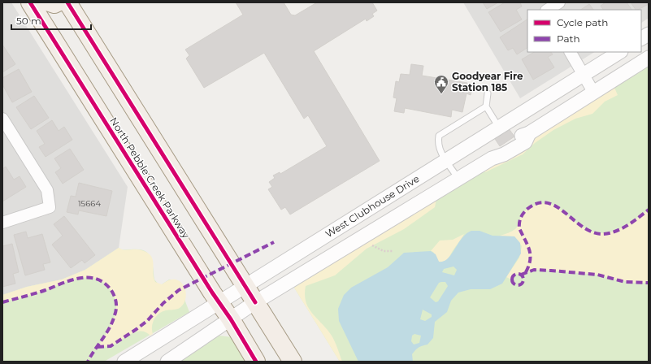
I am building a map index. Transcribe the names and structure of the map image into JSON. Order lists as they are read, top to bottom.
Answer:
{
  "streets": {
    "main road": ["North Pebble Creek Parkway"],
    "street": ["West Clubhouse Drive"]
  },
  "crossings": [
    ["North Pebble Creek Parkway", "West Clubhouse Drive"]
  ],
  "places": {
    "public building": ["Goodyear Fire Station 185"]
  },
  "house_numbers": ["15664"],
  "legend": ["Cycle path", "Path"],
  "scale_bar": "50 m"
}
